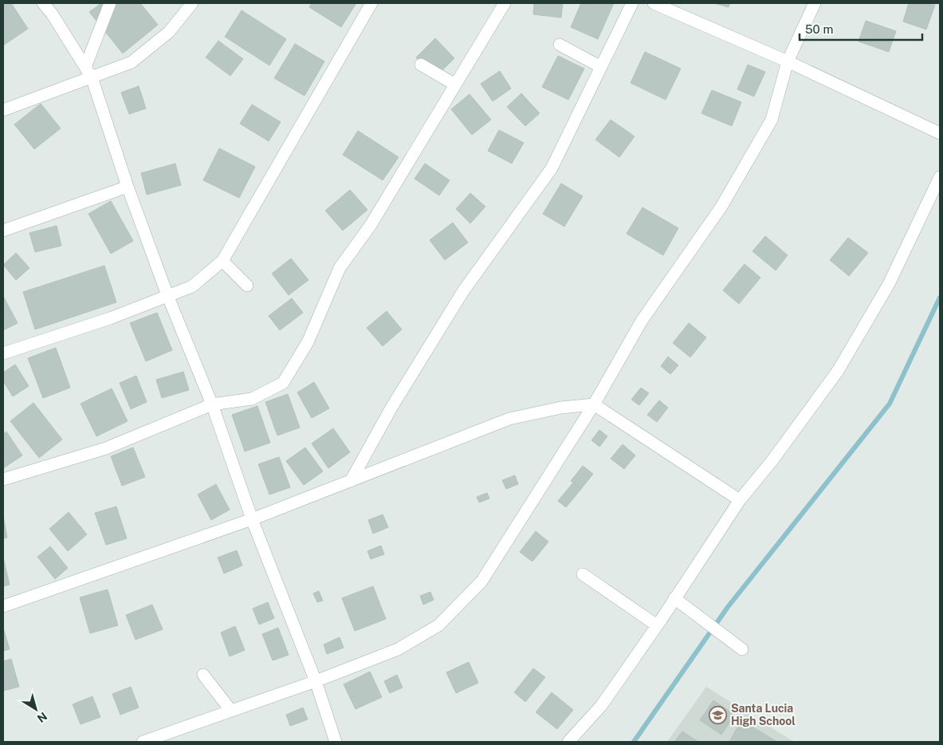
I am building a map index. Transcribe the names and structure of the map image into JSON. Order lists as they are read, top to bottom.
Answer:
{
  "places": {
    "school or university": ["Santa Lucia High School"]
  },
  "scale_bar": "50 m",
  "north": "bottom right"
}
